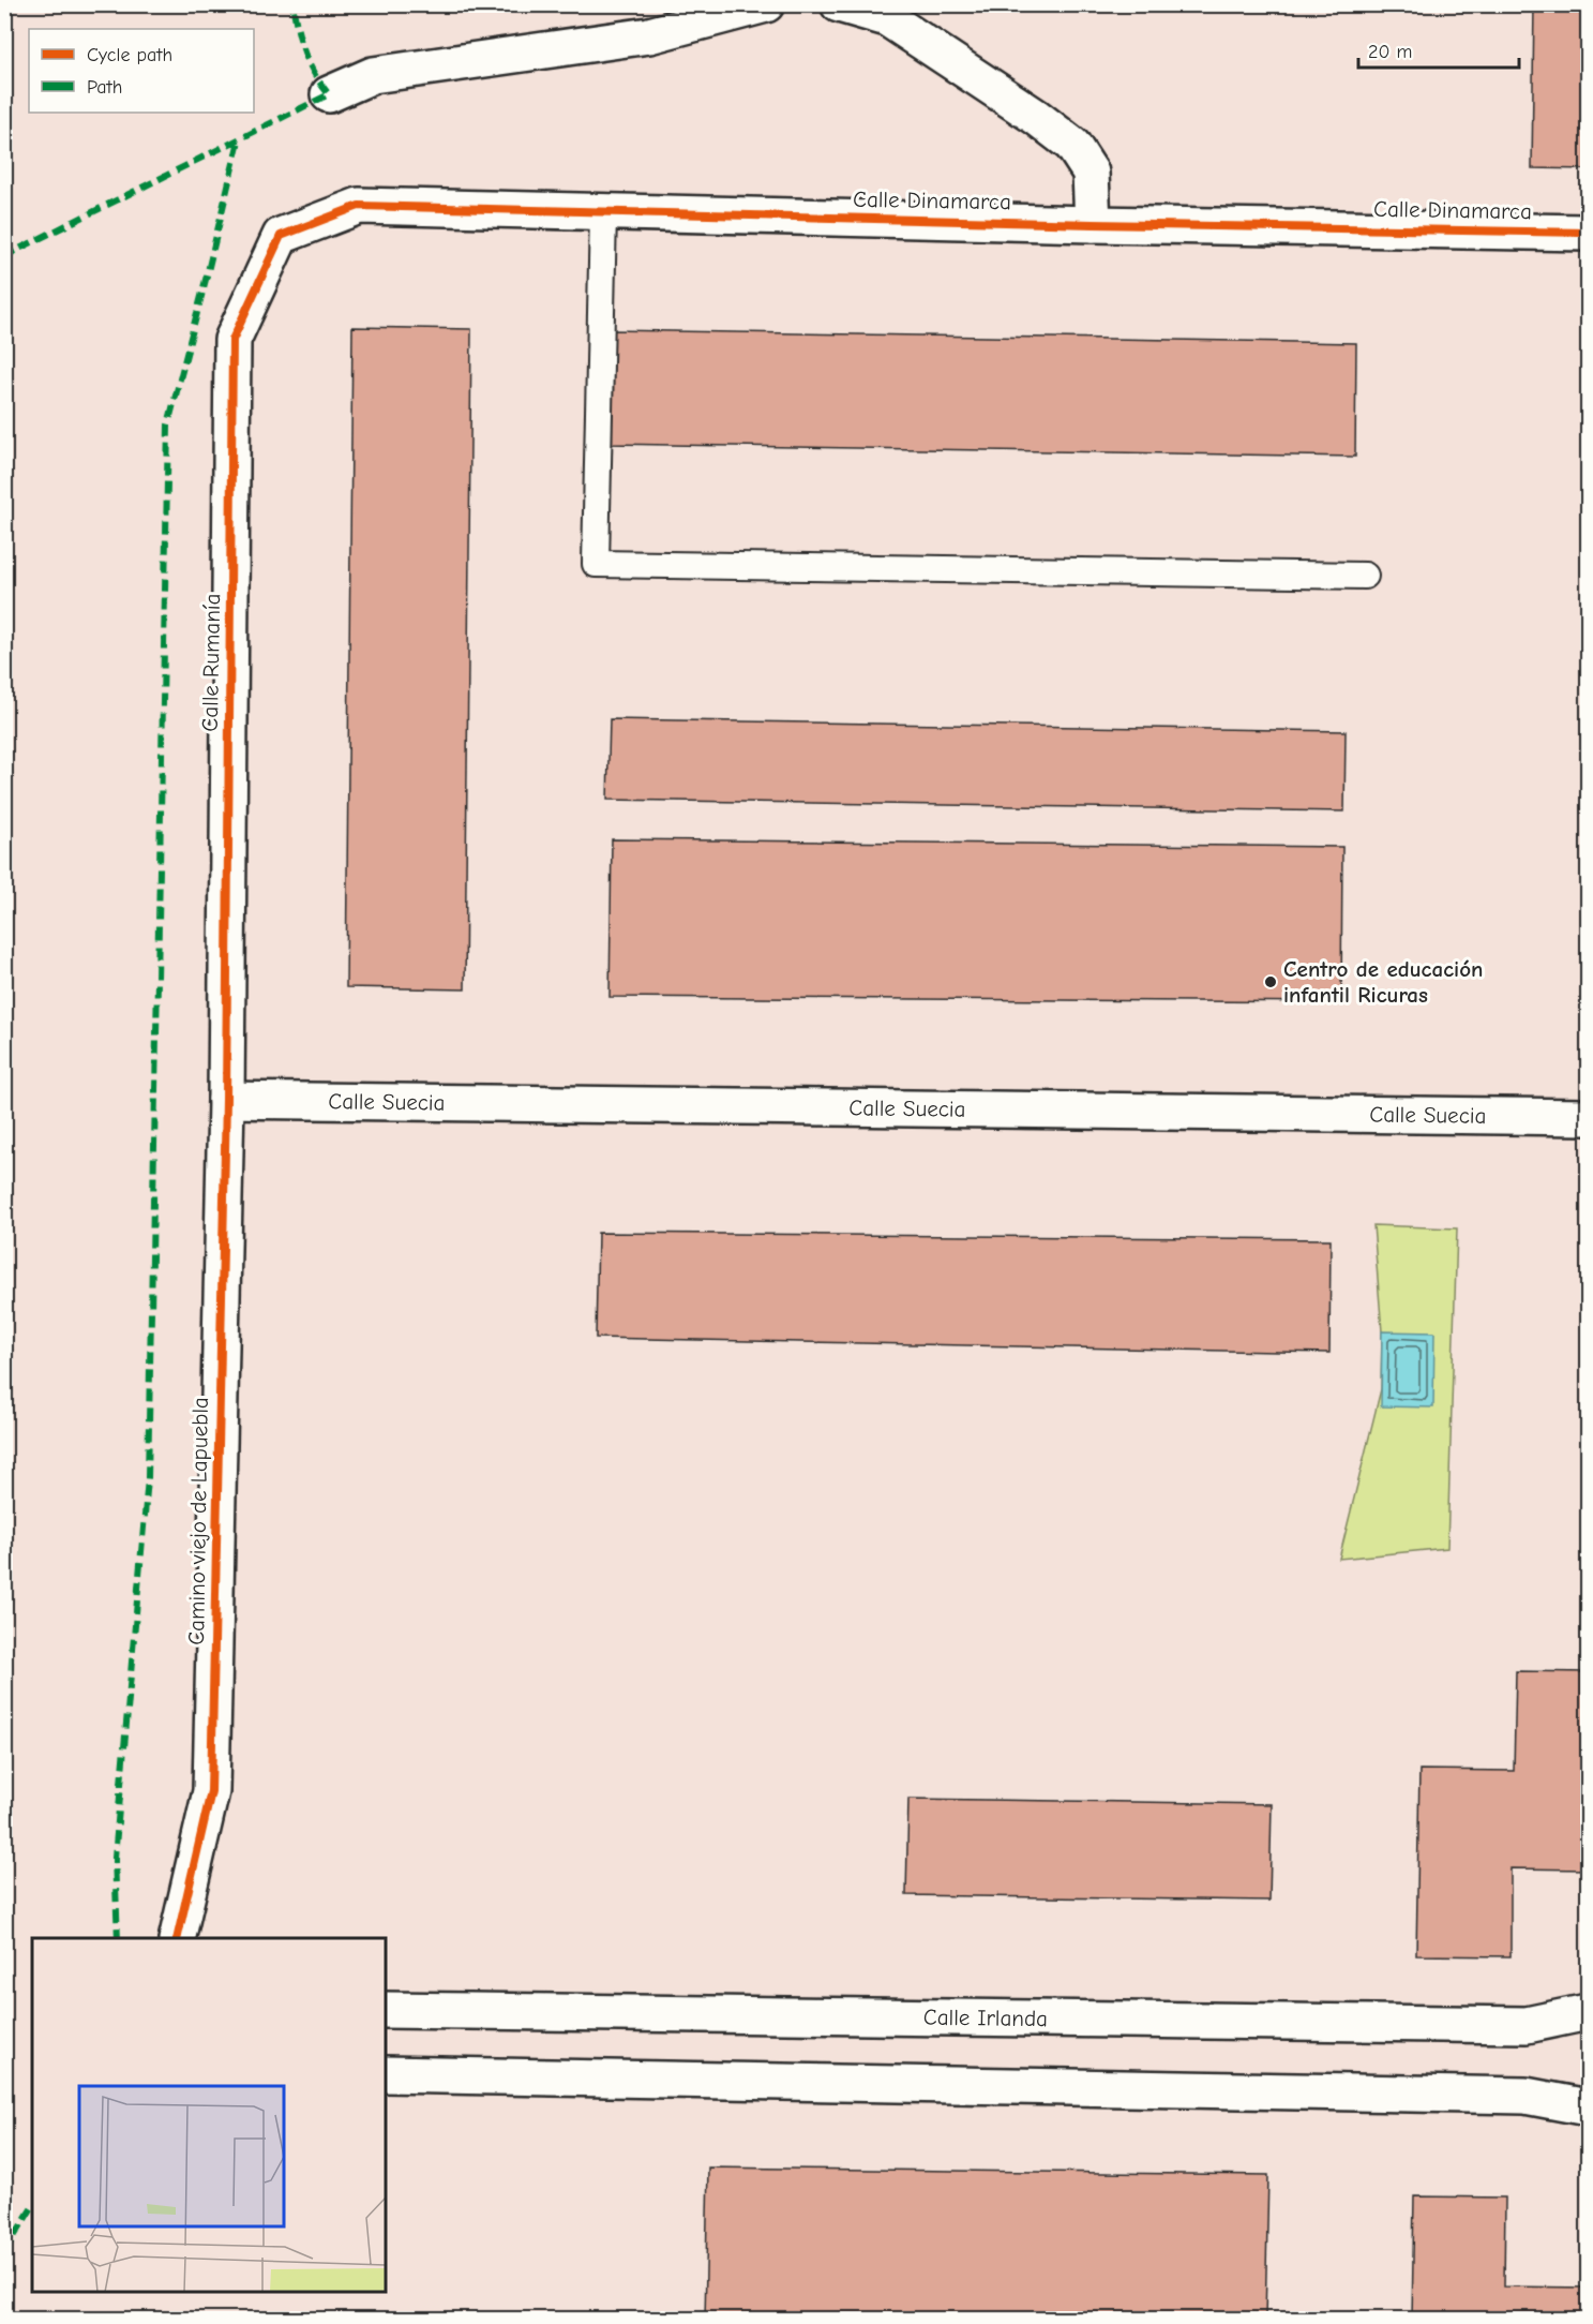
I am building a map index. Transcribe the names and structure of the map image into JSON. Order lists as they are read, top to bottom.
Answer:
{
  "streets": {
    "street": [
      "Calle Dinamarca",
      "Calle Rumanía",
      "Calle Suecia",
      "Camino viejo de Lapuebla",
      "Calle Irlanda"
    ]
  },
  "crossings": [
    ["Calle Dinamarca", "Calle Rumanía"],
    ["Calle Rumanía", "Calle Suecia"],
    ["Calle Rumanía", "Camino viejo de Lapuebla"],
    ["Calle Suecia", "Camino viejo de Lapuebla"]
  ],
  "places": ["Centro de educación infantil Ricuras"],
  "legend": ["Cycle path", "Path"],
  "scale_bar": "20 m"
}
